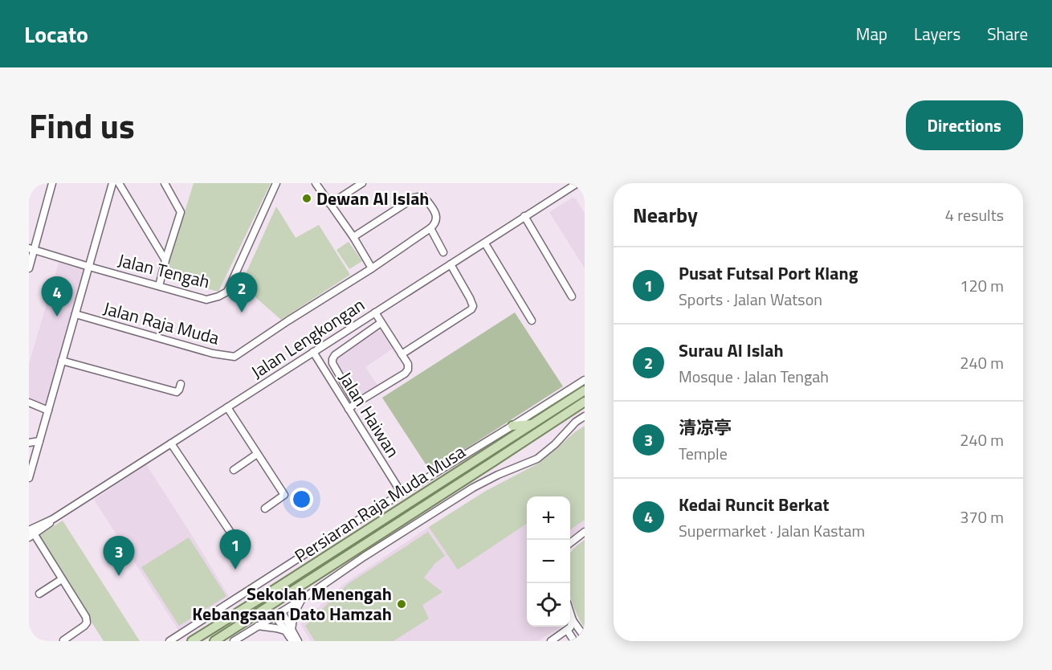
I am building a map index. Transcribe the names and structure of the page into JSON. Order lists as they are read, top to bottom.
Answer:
{
  "streets": {
    "main road": ["Persiaran Raja Muda Musa"],
    "street": [
      "Jalan Tengah",
      "Jalan Raja Muda",
      "Jalan Lengkongan",
      "Jalan Haiwan"
    ]
  },
  "crossings": [
    ["Jalan Lengkongan", "Jalan Haiwan"]
  ],
  "places": ["Dewan Al Islah", "Sekolah Menengah Kebangsaan Dato Hamzah"],
  "page": {
    "header": "Locato",
    "nav": ["Map", "Layers", "Share"],
    "title": "Find us",
    "buttons": "Directions",
    "heading": ["Nearby", "4 results"],
    "list": [
      {
        "mark": "1",
        "name": "Pusat Futsal Port Klang",
        "note": "Sports · Jalan Watson",
        "value": "120 m"
      },
      {
        "mark": "2",
        "name": "Surau Al Islah",
        "note": "Mosque · Jalan Tengah",
        "value": "240 m"
      },
      {
        "mark": "3",
        "name": "清凉亭",
        "note": "Temple",
        "value": "240 m"
      },
      {
        "mark": "4",
        "name": "Kedai Runcit Berkat",
        "note": "Supermarket · Jalan Kastam",
        "value": "370 m"
      }
    ],
    "pins": [
      "2",
      "4",
      "1",
      "3"
    ],
    "map_buttons": ["+", "−"]
  }
}
